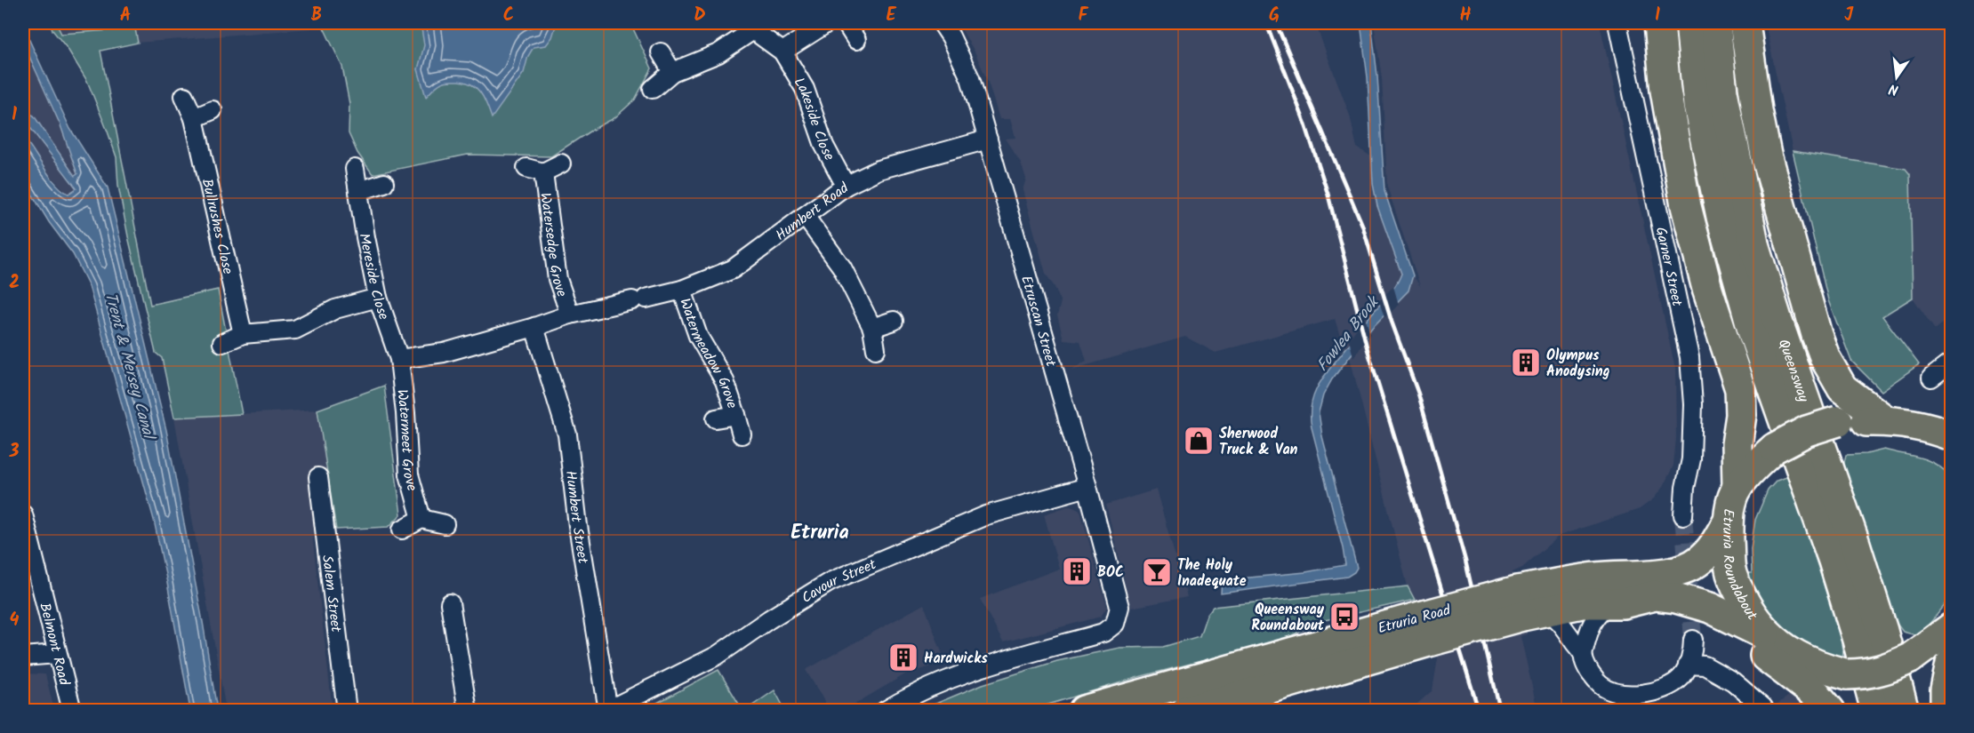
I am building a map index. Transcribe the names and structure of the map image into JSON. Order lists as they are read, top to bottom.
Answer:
{
  "streets": {
    "highway": ["Queensway", "Etruria Roundabout", "Etruria Road"],
    "street": [
      "Lakeside Close",
      "Humbert Road",
      "Bullrushes Close",
      "Watersedge Grove",
      "Garner Street",
      "Mereside Close",
      "Etruscan Street",
      "Watermeadow Grove",
      "Watermeet Grove",
      "Humbert Street",
      "Cavour Street",
      "Salem Street",
      "Belmont Road"
    ]
  },
  "crossings": [
    ["Lakeside Close", "Humbert Road"],
    ["Humbert Road", "Watersedge Grove"],
    ["Humbert Road", "Mereside Close"],
    ["Humbert Road", "Etruscan Street"],
    ["Humbert Road", "Watermeadow Grove"],
    ["Humbert Road", "Watermeet Grove"],
    ["Humbert Road", "Humbert Street"],
    ["Mereside Close", "Watermeet Grove"],
    ["Etruscan Street", "Cavour Street"],
    ["Humbert Street", "Cavour Street"],
    ["Etruria Roundabout", "Etruria Road"]
  ],
  "districts": ["Etruria"],
  "water": ["Fowlea Brook", "Trent & Mersey Canal"],
  "places": {
    "building": ["Olympus Anodysing", "BOC", "Hardwicks"],
    "shop": ["Sherwood Truck & Van"],
    "bar": ["The Holy Inadequate"],
    "bus stop": ["Queensway Roundabout"]
  },
  "north": "bottom",
  "grid": {
    "columns": [
      "A",
      "B",
      "C",
      "D",
      "E",
      "F",
      "G",
      "H",
      "I",
      "J"
    ],
    "rows": [
      "1",
      "2",
      "3",
      "4"
    ]
  }
}
